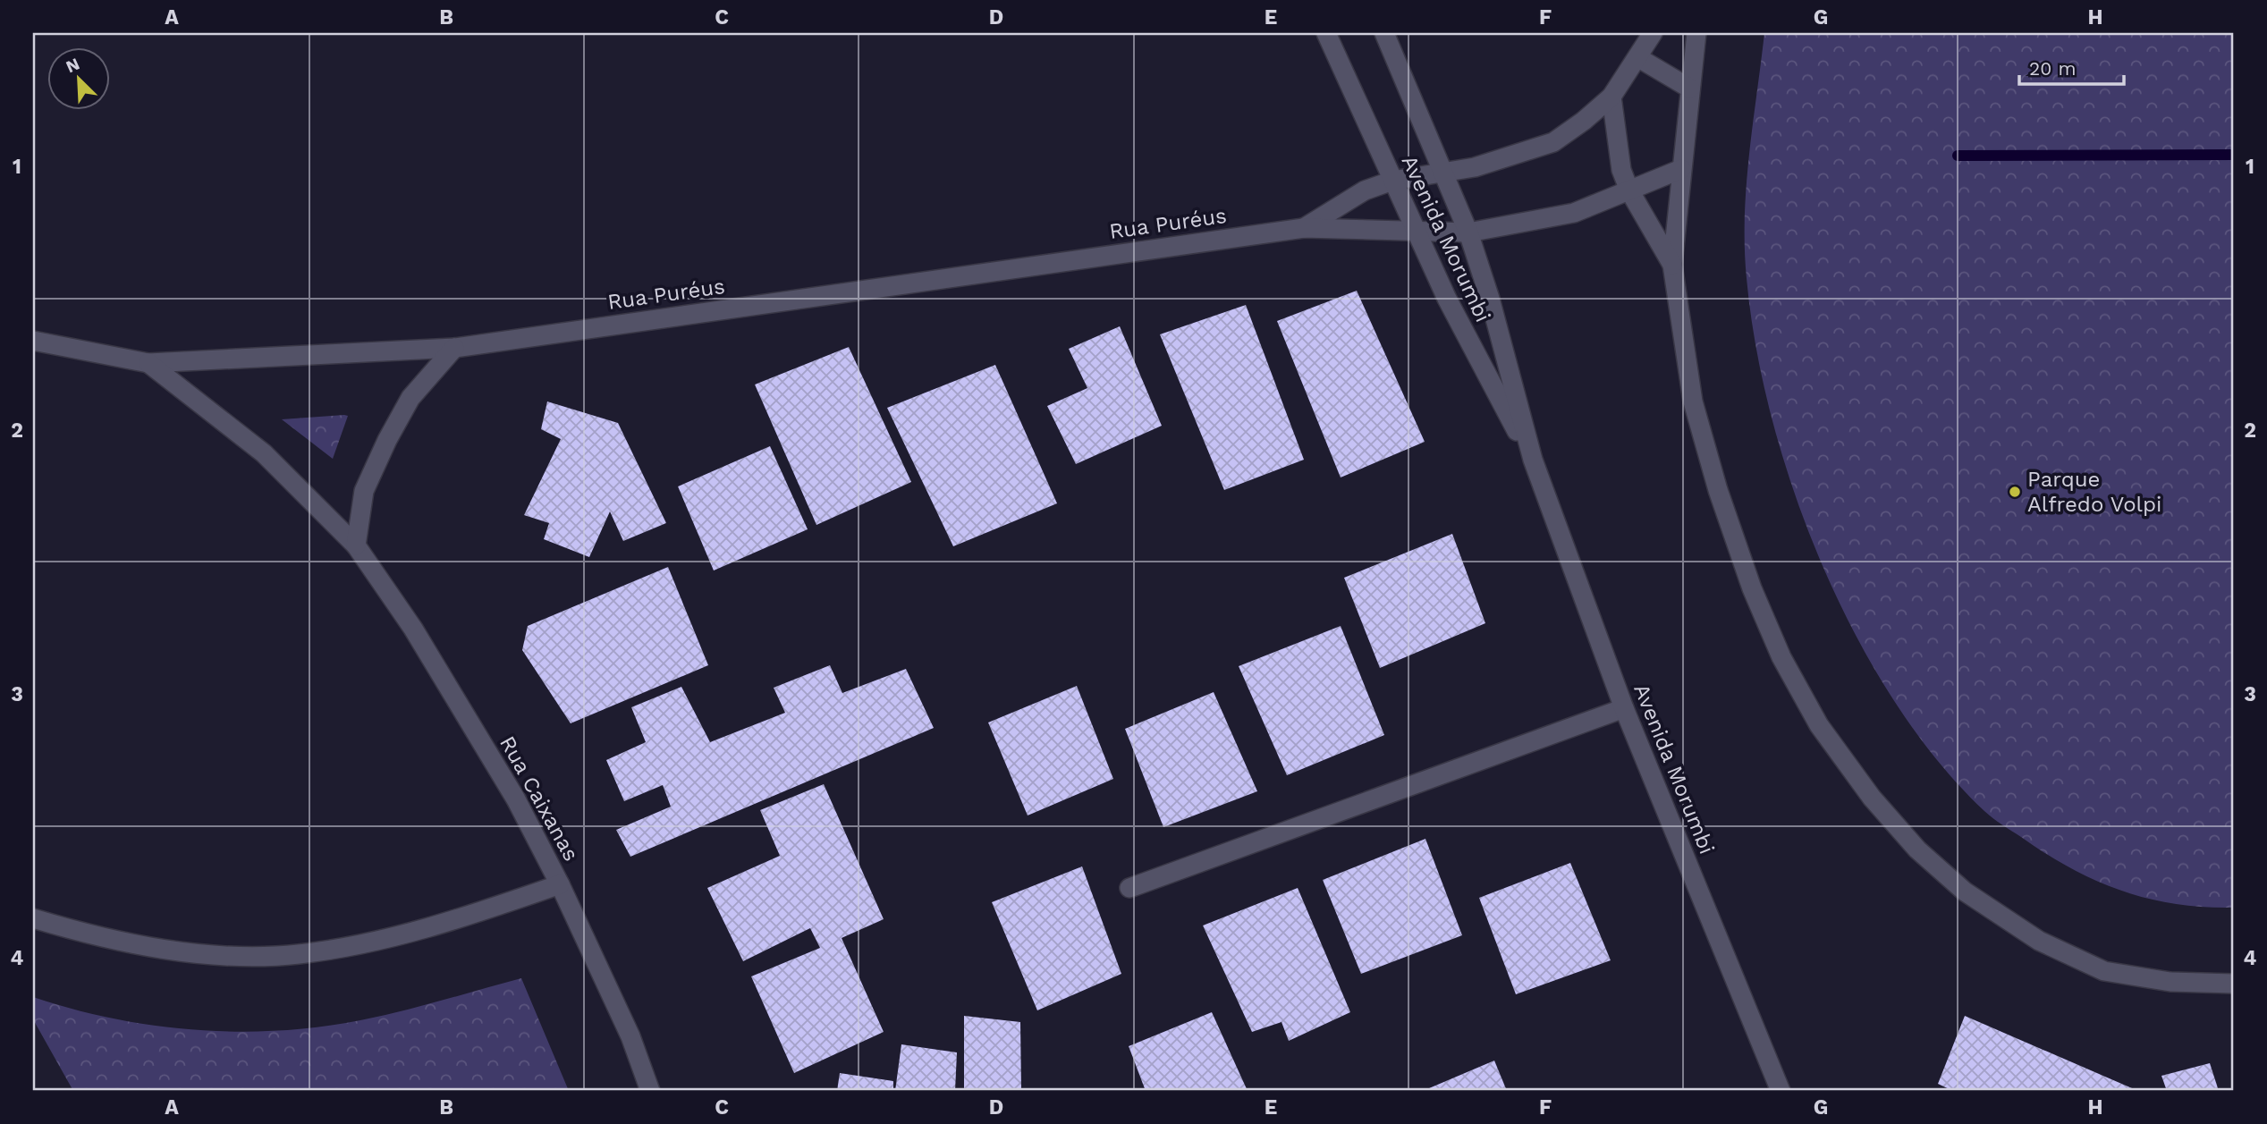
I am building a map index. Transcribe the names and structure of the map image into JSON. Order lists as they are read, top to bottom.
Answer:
{
  "streets": {
    "street": ["Rua Puréus", "Avenida Morumbi", "Rua Caixanas"]
  },
  "crossings": [
    ["Rua Puréus", "Avenida Morumbi"],
    ["Rua Puréus", "Rua Caixanas"]
  ],
  "places": ["Parque Alfredo Volpi"],
  "scale_bar": "20 m",
  "north": "top left",
  "grid": {
    "columns": [
      "A",
      "B",
      "C",
      "D",
      "E",
      "F",
      "G",
      "H"
    ],
    "rows": [
      "1",
      "2",
      "3",
      "4"
    ]
  }
}
